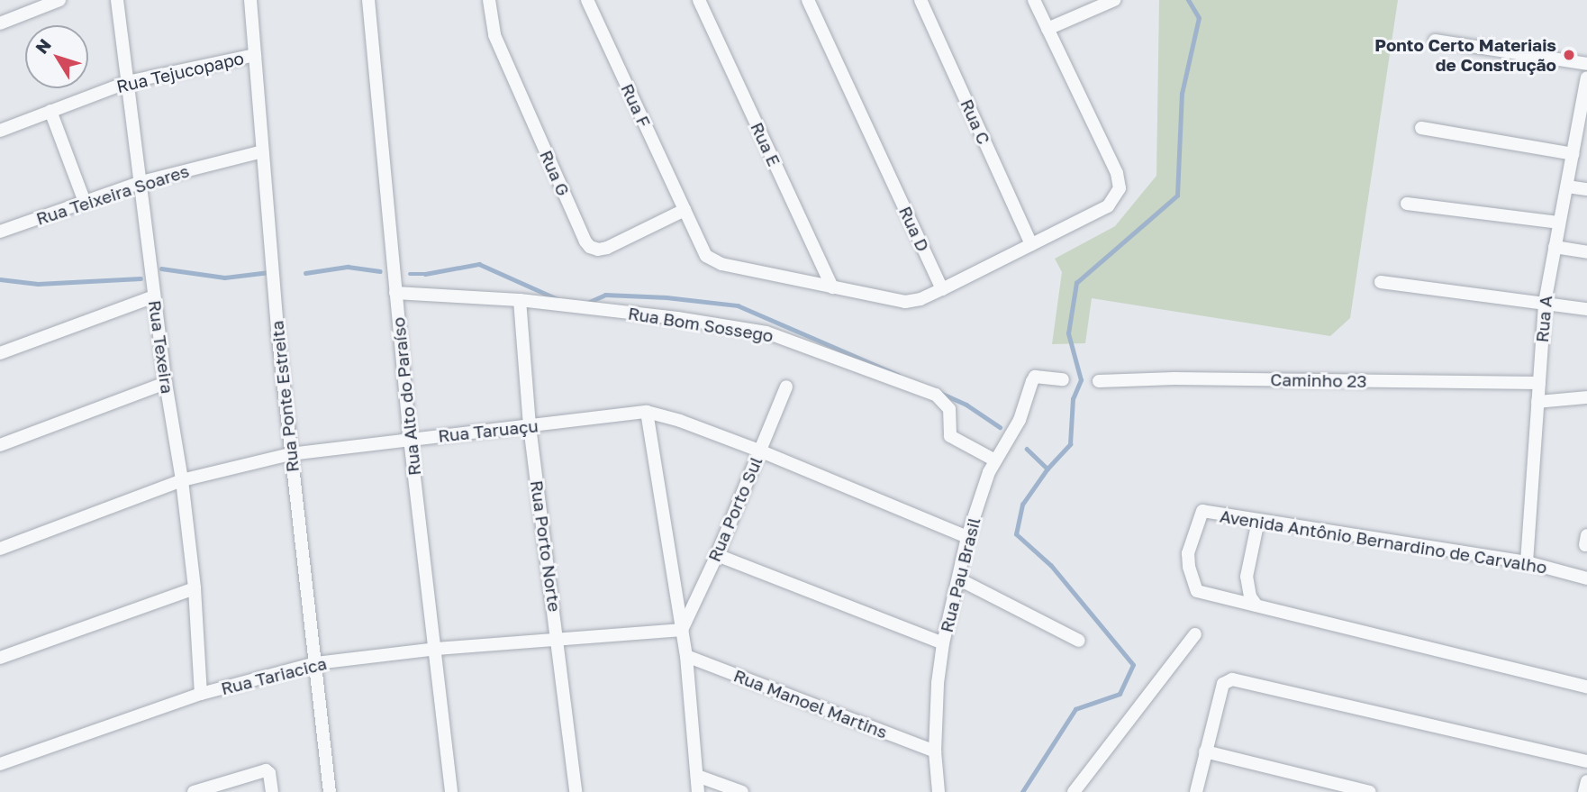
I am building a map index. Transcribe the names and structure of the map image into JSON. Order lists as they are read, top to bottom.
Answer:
{
  "streets": {
    "street": [
      "Rua Tejucopapo",
      "Rua F",
      "Rua C",
      "Rua E",
      "Rua G",
      "Rua Teixeira Soares",
      "Rua D",
      "Rua A",
      "Rua Bom Sossego",
      "Rua Texeira",
      "Caminho 23",
      "Rua Ponte Estreita",
      "Rua Alto do Paraíso",
      "Rua Taruaçu",
      "Rua Porto Sul",
      "Avenida Antônio Bernardino de Carvalho",
      "Rua Porto Norte",
      "Rua Pau Brasil",
      "Rua Tariacica",
      "Rua Manoel Martins"
    ]
  },
  "crossings": [
    ["Rua Tejucopapo", "Rua Texeira"],
    ["Rua Tejucopapo", "Rua Ponte Estreita"],
    ["Rua F", "Rua G"],
    ["Rua Teixeira Soares", "Rua Texeira"],
    ["Rua Teixeira Soares", "Rua Ponte Estreita"],
    ["Rua A", "Caminho 23"],
    ["Rua A", "Avenida Antônio Bernardino de Carvalho"],
    ["Rua Bom Sossego", "Rua Alto do Paraíso"],
    ["Rua Bom Sossego", "Rua Porto Norte"],
    ["Rua Bom Sossego", "Rua Pau Brasil"],
    ["Rua Texeira", "Rua Taruaçu"],
    ["Rua Texeira", "Rua Tariacica"],
    ["Rua Ponte Estreita", "Rua Taruaçu"],
    ["Rua Ponte Estreita", "Rua Tariacica"],
    ["Rua Alto do Paraíso", "Rua Taruaçu"],
    ["Rua Alto do Paraíso", "Rua Tariacica"],
    ["Rua Taruaçu", "Rua Porto Sul"],
    ["Rua Taruaçu", "Rua Porto Norte"],
    ["Rua Taruaçu", "Rua Pau Brasil"],
    ["Rua Porto Sul", "Rua Tariacica"],
    ["Rua Porto Norte", "Rua Tariacica"],
    ["Rua Pau Brasil", "Rua Manoel Martins"]
  ],
  "places": ["Ponto Certo Materiais de Construção"],
  "north": "top left"
}
